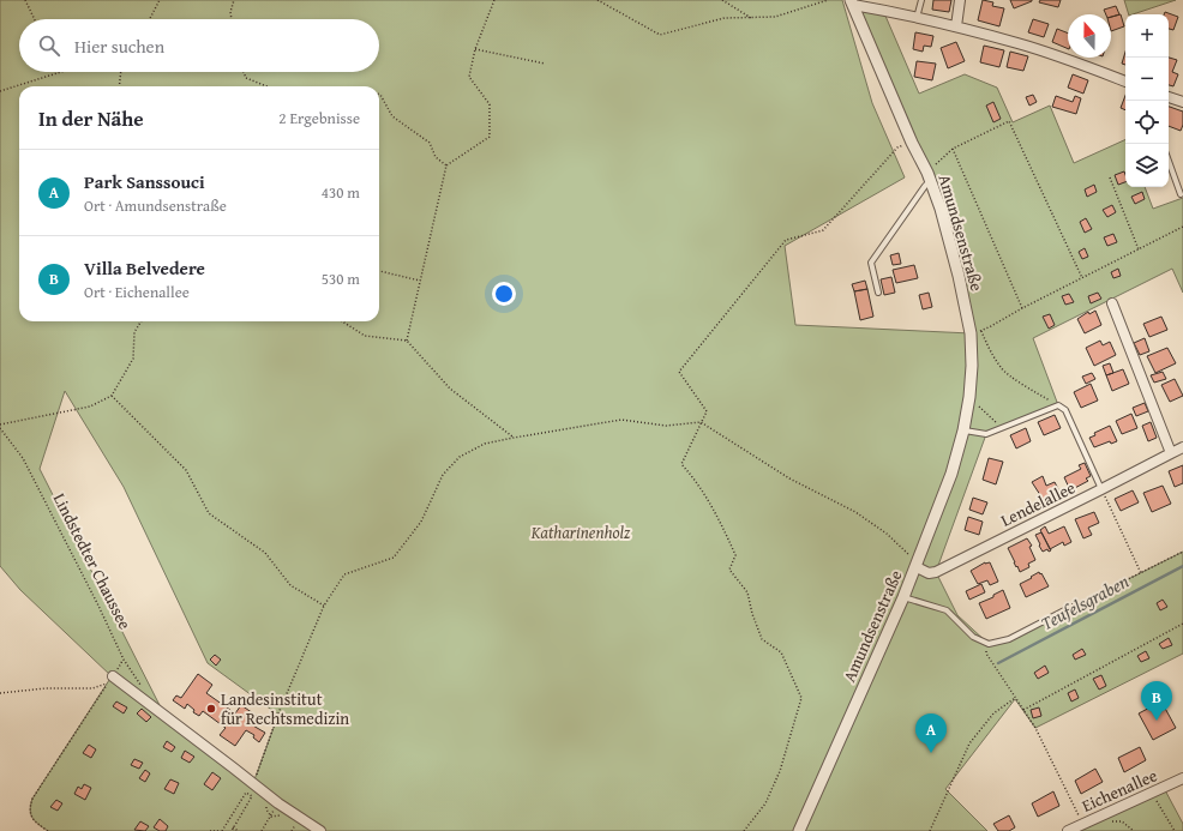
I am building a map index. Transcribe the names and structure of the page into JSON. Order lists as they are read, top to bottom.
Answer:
{
  "streets": {
    "street": ["Amundsenstraße", "Lendelallee", "Eichenallee"],
    "path": ["Lindstedter Chaussee"]
  },
  "crossings": [
    ["Amundsenstraße", "Lendelallee"]
  ],
  "water": ["Teufelsgraben"],
  "parks": ["Katharinenholz"],
  "places": ["Landesinstitut für Rechtsmedizin"],
  "north": "top",
  "page": {
    "map_buttons": ["+", "−"],
    "search": "Hier suchen",
    "heading": ["In der Nähe", "2 Ergebnisse"],
    "list": [
      {
        "mark": "A",
        "name": "Park Sanssouci",
        "note": "Ort · Amundsenstraße",
        "value": "430 m"
      },
      {
        "mark": "B",
        "name": "Villa Belvedere",
        "note": "Ort · Eichenallee",
        "value": "530 m"
      }
    ],
    "pins": ["B", "A"]
  }
}
